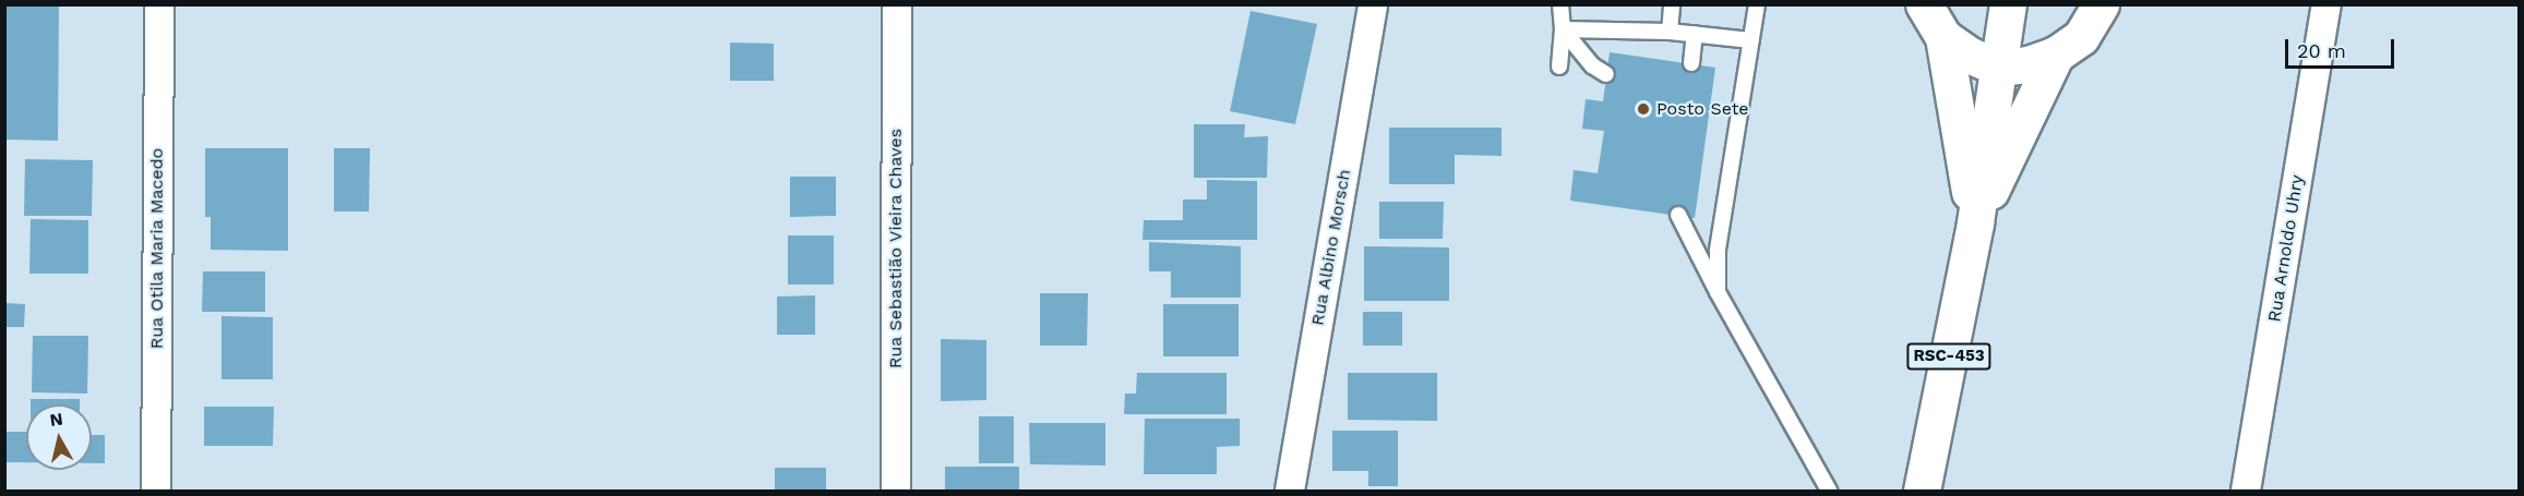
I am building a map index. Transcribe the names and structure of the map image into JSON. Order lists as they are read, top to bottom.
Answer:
{
  "streets": {
    "main road": ["RSC-453"],
    "street": [
      "Rua Albino Morsch",
      "Rua Otila Maria Macedo",
      "Rua Sebastião Vieira Chaves",
      "Rua Arnoldo Uhry"
    ]
  },
  "places": ["Posto Sete"],
  "scale_bar": "20 m",
  "north": "top"
}
